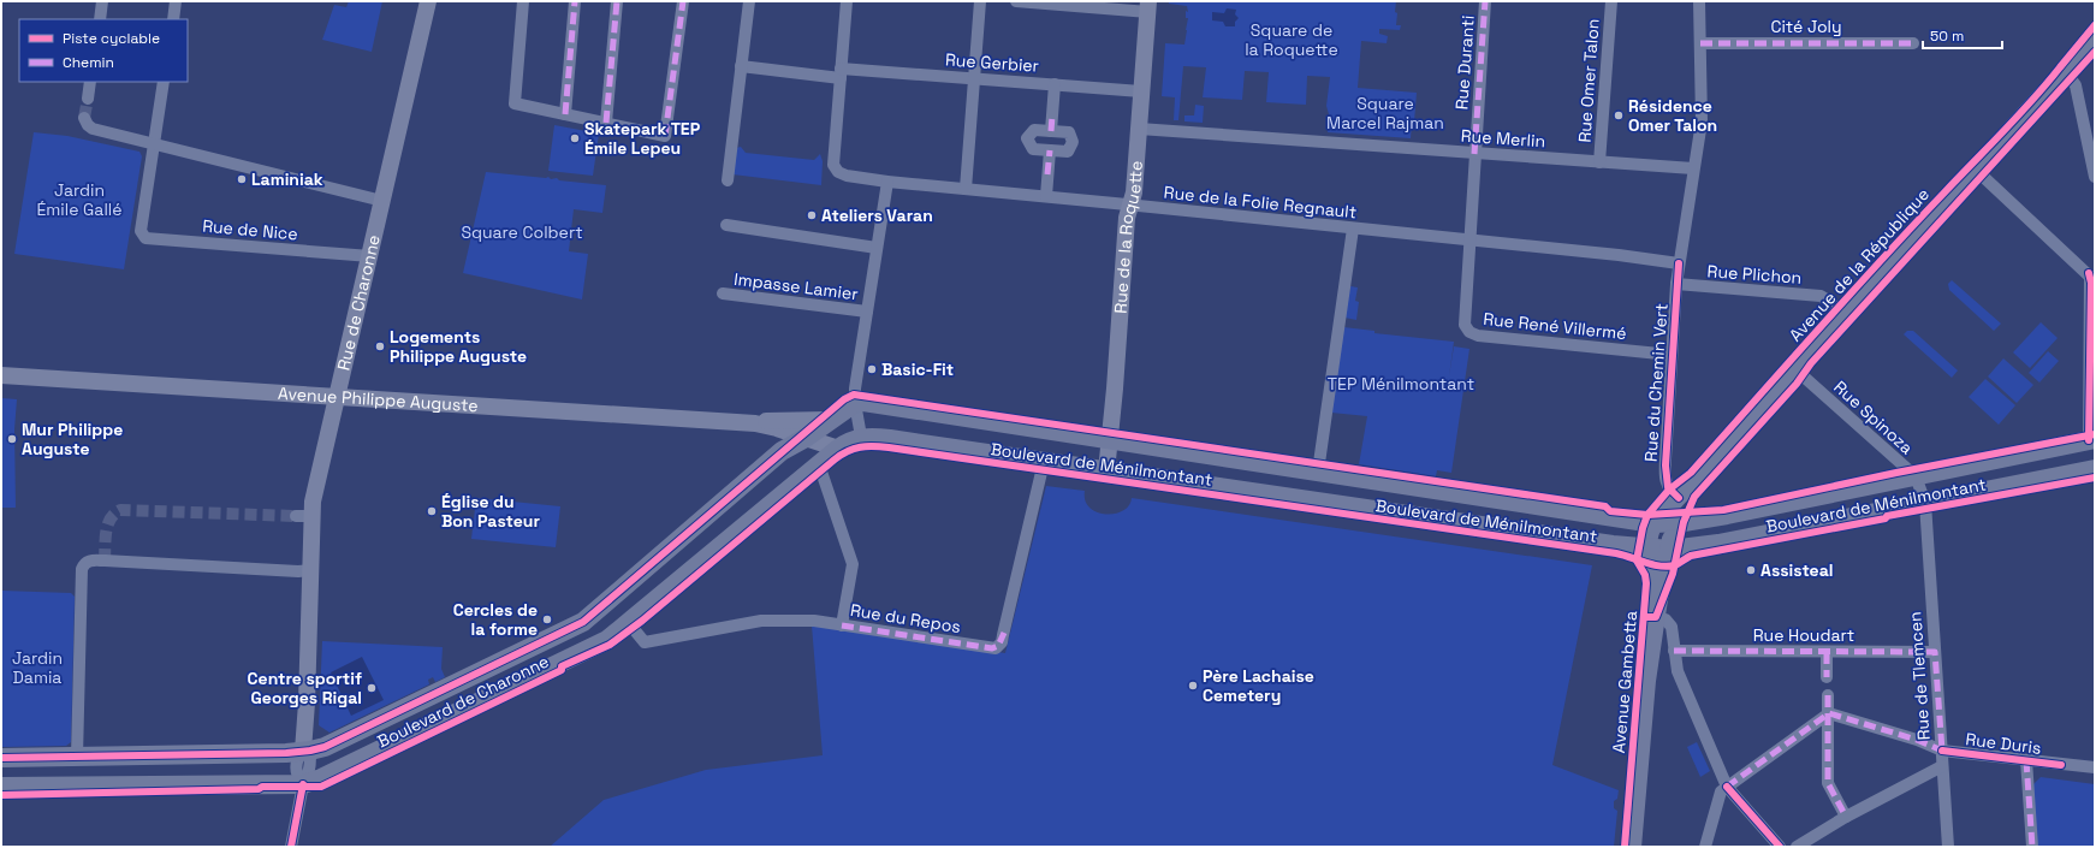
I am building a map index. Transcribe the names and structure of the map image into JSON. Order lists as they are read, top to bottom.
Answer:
{
  "streets": {
    "main road": [
      "Avenue de la République",
      "Boulevard de Ménilmontant",
      "Avenue Gambetta",
      "Boulevard de Charonne"
    ],
    "street": [
      "Cité Joly",
      "Rue Gerbier",
      "Rue Duranti",
      "Rue Omer Talon",
      "Rue Merlin",
      "Rue de la Folie Regnault",
      "Rue de Nice",
      "Rue de la Roquette",
      "Rue Plichon",
      "Impasse Lamier",
      "Rue de Charonne",
      "Rue René Villermé",
      "Rue du Chemin Vert",
      "Avenue Philippe Auguste",
      "Rue Spinoza",
      "Rue du Repos",
      "Rue Houdart",
      "Rue de Tlemcen",
      "Rue Duris"
    ]
  },
  "crossings": [
    ["Cité Joly", "Rue du Chemin Vert"],
    ["Rue Gerbier", "Rue de la Folie Regnault"],
    ["Rue Gerbier", "Rue de la Roquette"],
    ["Rue Duranti", "Rue Merlin"],
    ["Rue Duranti", "Rue de la Folie Regnault"],
    ["Rue Duranti", "Rue René Villermé"],
    ["Rue Omer Talon", "Rue Merlin"],
    ["Rue Merlin", "Rue de la Roquette"],
    ["Rue Merlin", "Rue du Chemin Vert"],
    ["Rue de la Folie Regnault", "Rue de la Roquette"],
    ["Rue de la Folie Regnault", "Rue René Villermé"],
    ["Rue de la Folie Regnault", "Rue du Chemin Vert"],
    ["Rue de Nice", "Rue de Charonne"],
    ["Rue de la Roquette", "Boulevard de Ménilmontant"],
    ["Avenue de la République", "Rue Plichon"],
    ["Avenue de la République", "Rue du Chemin Vert"],
    ["Avenue de la République", "Rue Spinoza"],
    ["Avenue de la République", "Boulevard de Ménilmontant"],
    ["Rue Plichon", "Rue du Chemin Vert"],
    ["Rue de Charonne", "Avenue Philippe Auguste"],
    ["Rue de Charonne", "Boulevard de Charonne"],
    ["Rue René Villermé", "Rue du Chemin Vert"],
    ["Avenue Philippe Auguste", "Boulevard de Charonne"],
    ["Rue Spinoza", "Boulevard de Ménilmontant"],
    ["Rue Spinoza", "Rue de Tlemcen"],
    ["Boulevard de Ménilmontant", "Rue du Repos"],
    ["Boulevard de Ménilmontant", "Rue de Tlemcen"],
    ["Boulevard de Ménilmontant", "Boulevard de Charonne"],
    ["Rue du Repos", "Boulevard de Charonne"],
    ["Rue Houdart", "Rue de Tlemcen"],
    ["Rue de Tlemcen", "Rue Duris"]
  ],
  "parks": [
    "Square de la Roquette",
    "Square Marcel Rajman",
    "Jardin Émile Gallé",
    "Square Colbert",
    "TEP Ménilmontant",
    "Jardin Damia"
  ],
  "places": [
    "Résidence Omer Talon",
    "Skatepark TEP Émile Lepeu",
    "Laminiak",
    "Ateliers Varan",
    "Logements Philippe Auguste",
    "Basic-Fit",
    "Mur Philippe Auguste",
    "Église du Bon Pasteur",
    "Assisteal",
    "Cercles de la forme",
    "Père Lachaise Cemetery",
    "Centre sportif Georges Rigal"
  ],
  "legend": ["Piste cyclable", "Chemin"],
  "scale_bar": "50 m"
}
